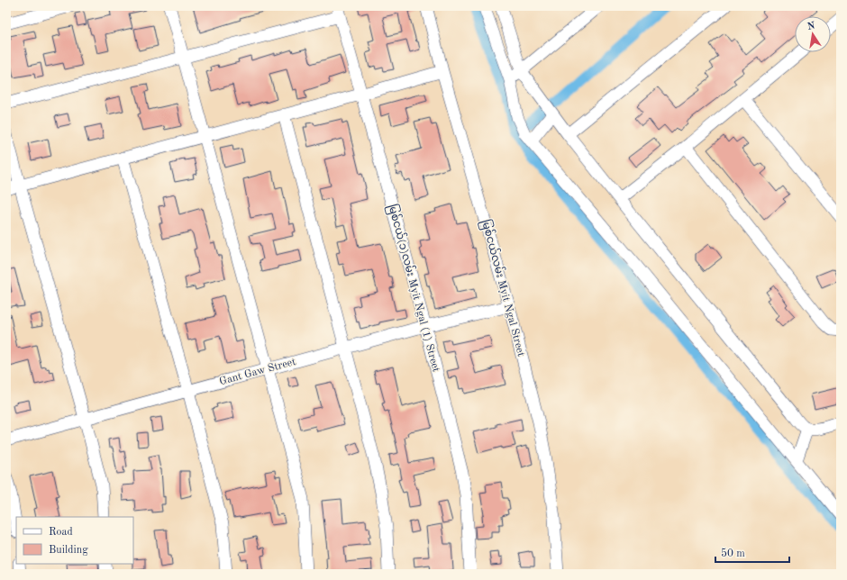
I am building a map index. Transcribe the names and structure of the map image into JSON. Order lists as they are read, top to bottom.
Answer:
{
  "streets": {
    "street": ["မြစ်ငယ်(၁)လမ်း Myit Ngal (1) Street", "မြစ်ငယ်လမ်း Myit Ngal Street", "Gant Gaw Street"]
  },
  "crossings": [
    ["မြစ်ငယ်(၁)လမ်း Myit Ngal (1) Street", "Gant Gaw Street"],
    ["မြစ်ငယ်လမ်း Myit Ngal Street", "Gant Gaw Street"]
  ],
  "legend": ["Road", "Building"],
  "scale_bar": "50 m",
  "north": "top"
}
